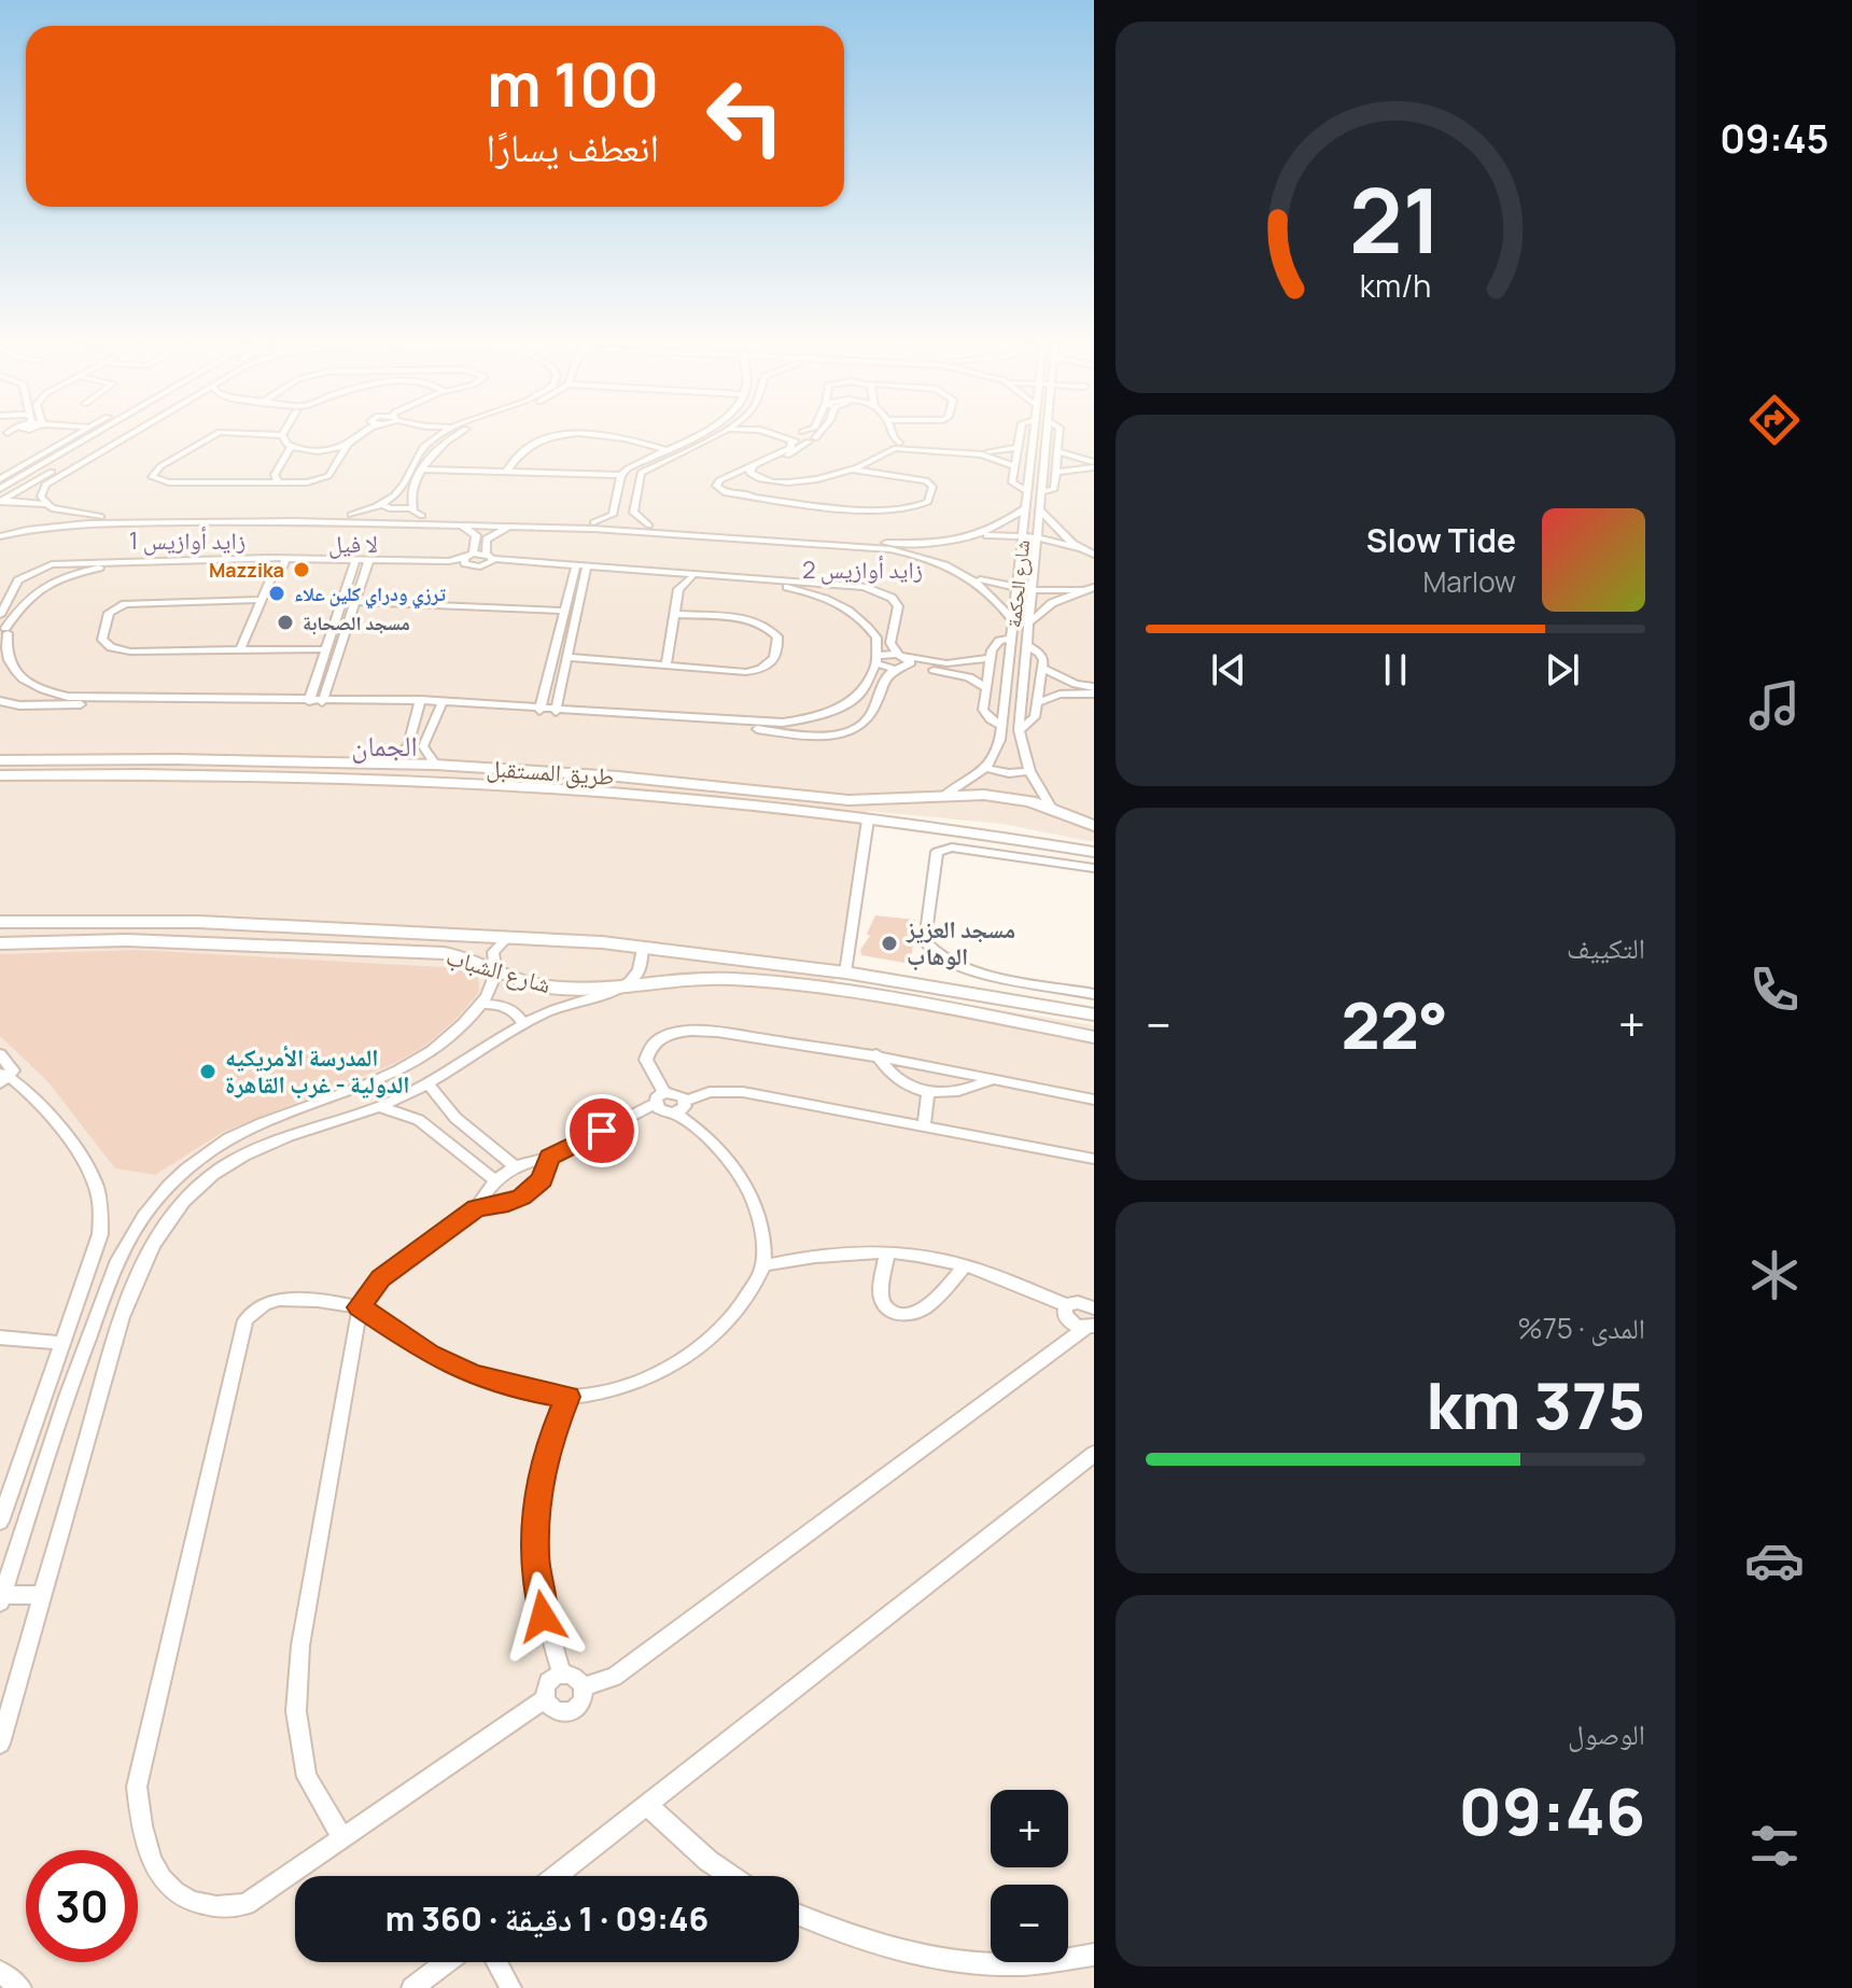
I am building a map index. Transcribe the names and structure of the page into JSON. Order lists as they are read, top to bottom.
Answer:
{
  "streets": {
    "main road": ["طريق المستقبل", "شارع الشباب"],
    "street": ["شارع الحكمة"]
  },
  "crossings": [
    ["شارع الحكمة", "طريق المستقبل"]
  ],
  "districts": [
    "زايد أوازيس 1",
    "لا فيل",
    "زايد أوازيس 2",
    "الجمان"
  ],
  "places": [
    "Mazzika",
    "ترزي ودراي كلين علاء",
    "مسجد الصحابة",
    "مسجد العزيز الوهاب",
    "المدرسة الأمريكيه الدولية - غرب القاهرة"
  ],
  "page": {
    "tabs": "09:45",
    "turn": ["100 m", "انعطف يسارًا"],
    "song": ["Slow Tide", "Marlow"],
    "tile": [
      "التكييف",
      ["المدى · 75%", "375 km"],
      ["الوصول", "09:46"]
    ],
    "heat": ["−", "22°", "+"],
    "map_buttons": ["+", "−"],
    "limit": "30",
    "trip": "09:46 · 1 دقيقة · 360 m",
    "gauge": ["21", "km/h"]
  }
}
